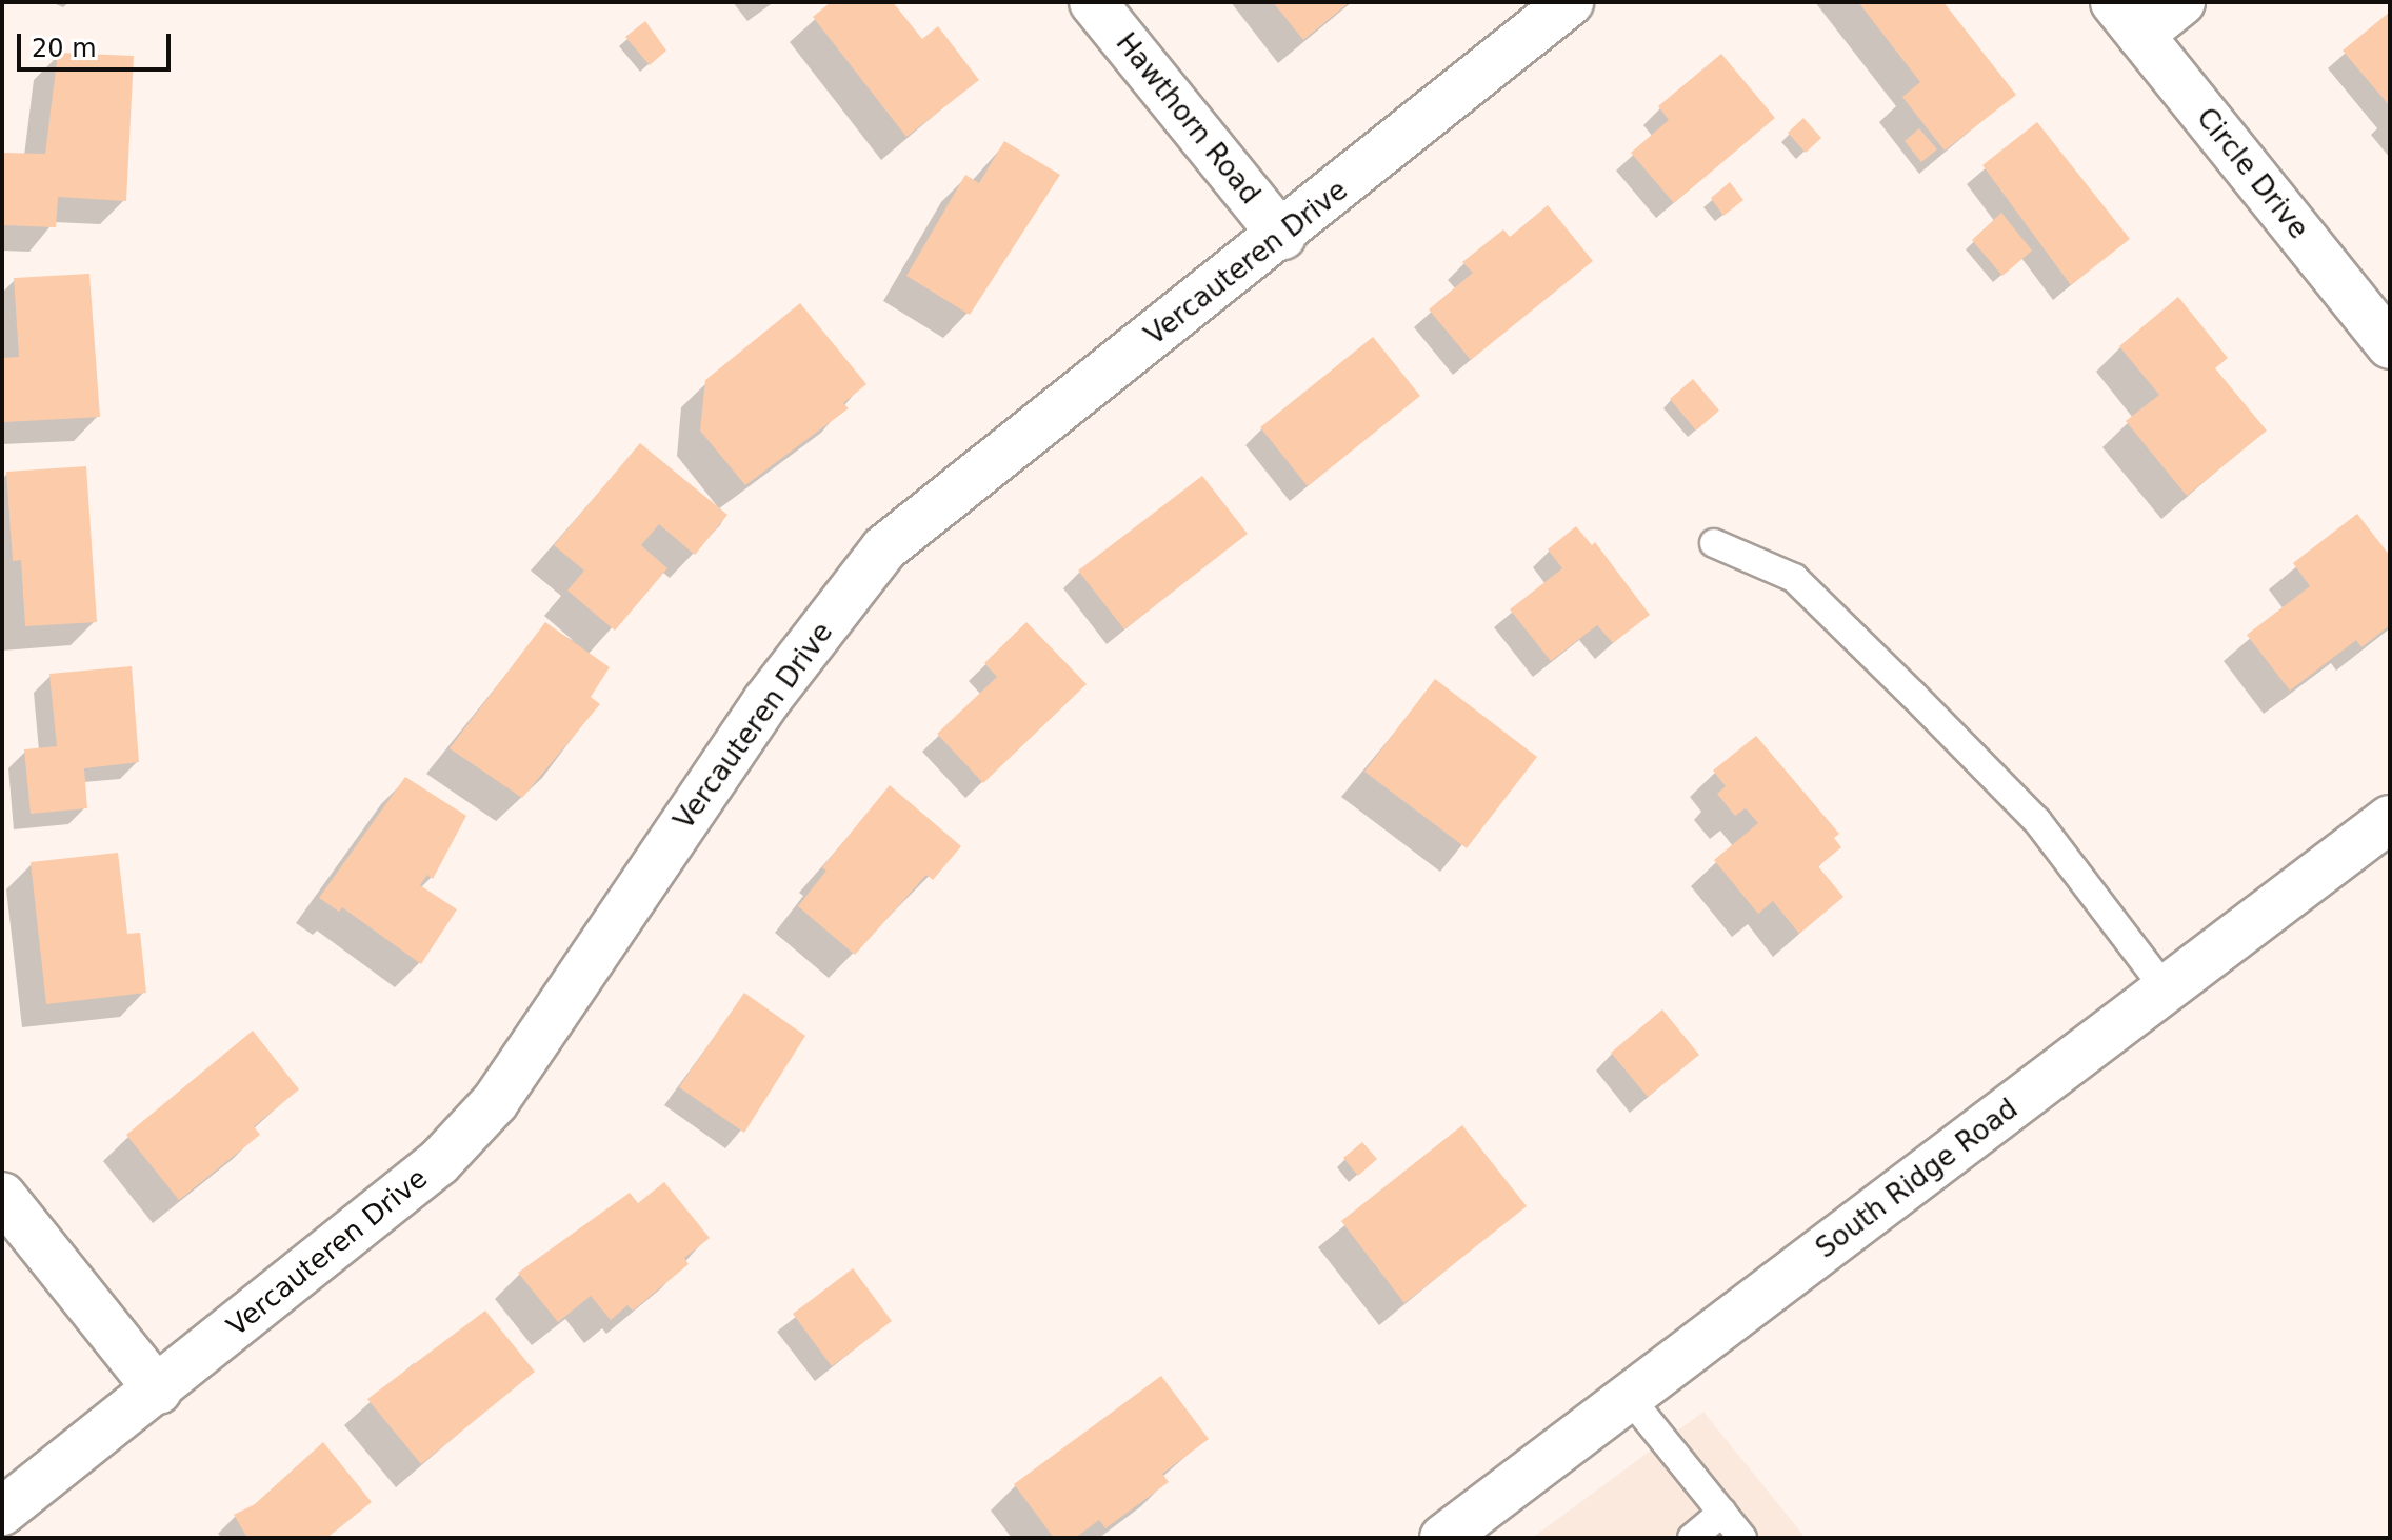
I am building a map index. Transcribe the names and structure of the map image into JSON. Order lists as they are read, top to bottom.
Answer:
{
  "streets": {
    "street": [
      "Hawthorn Road",
      "Circle Drive",
      "Vercauteren Drive",
      "South Ridge Road"
    ]
  },
  "crossings": [
    ["Hawthorn Road", "Vercauteren Drive"]
  ],
  "scale_bar": "20 m"
}
